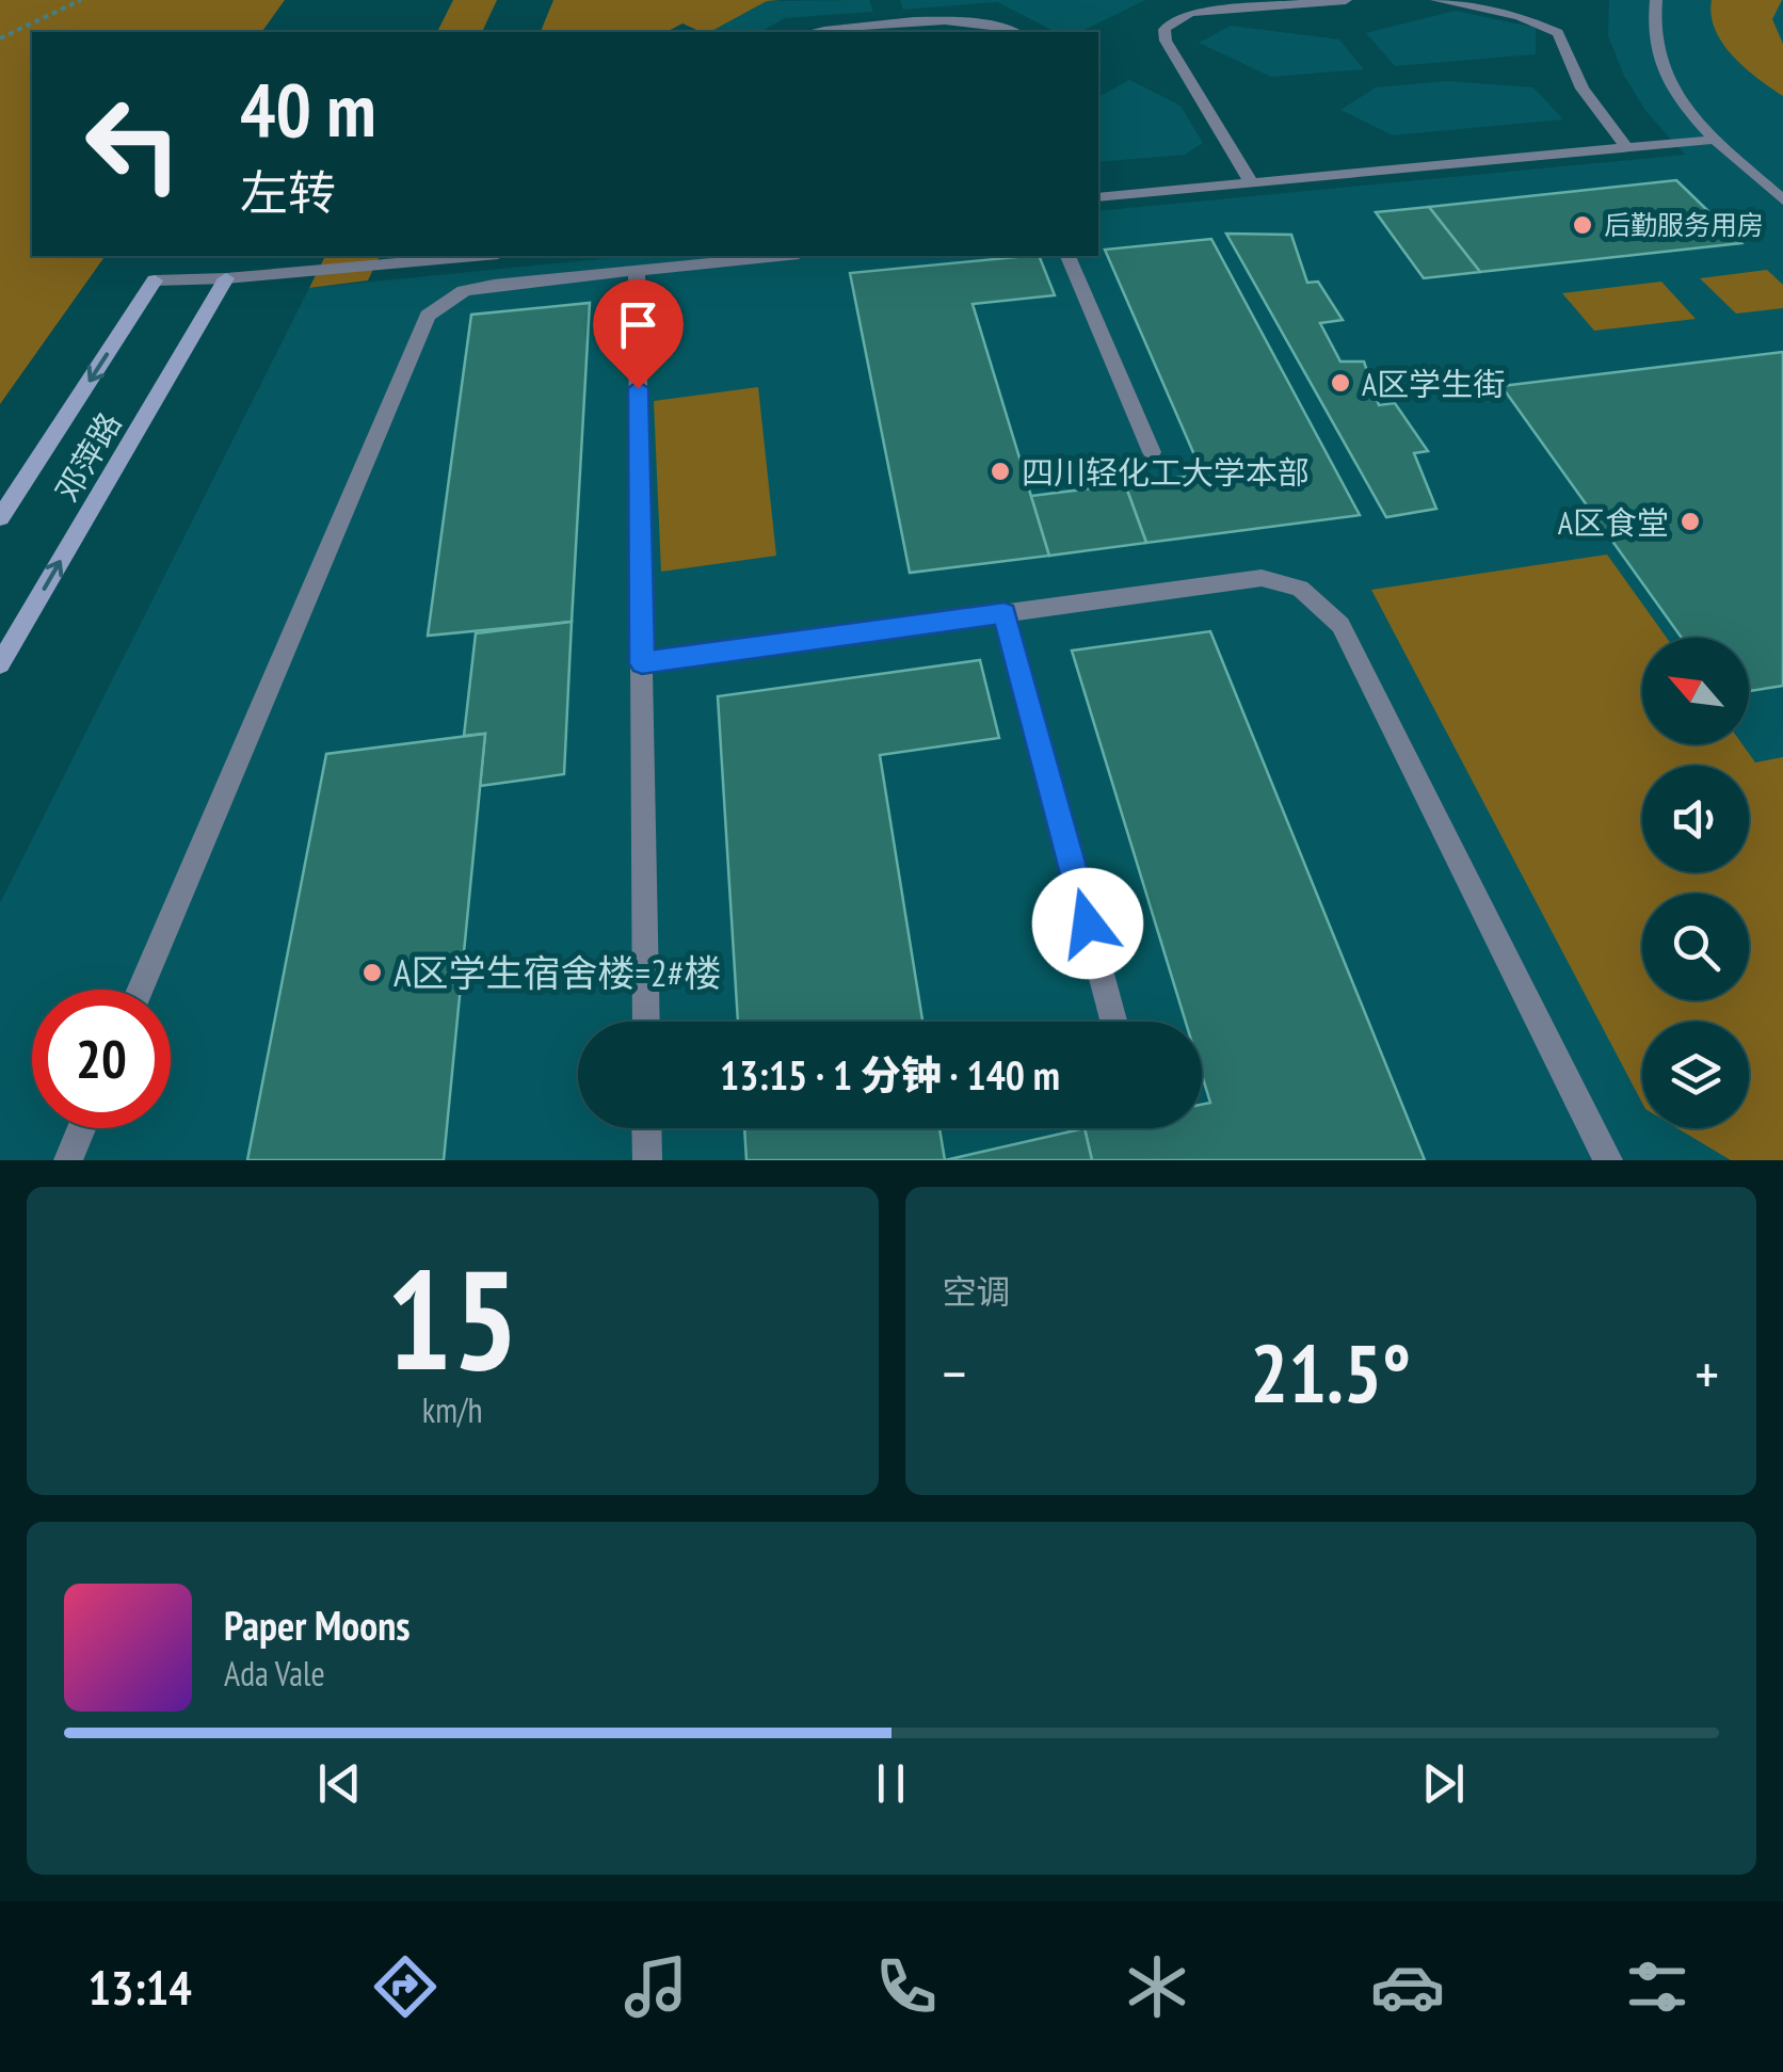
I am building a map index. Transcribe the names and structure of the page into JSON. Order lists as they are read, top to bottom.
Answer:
{
  "streets": {
    "main road": ["邓萍路"]
  },
  "places": [
    "后勤服务用房",
    "A区学生街",
    "四川轻化工大学本部",
    "A区食堂",
    "A区学生宿舍楼=2#楼"
  ],
  "north": "top left",
  "page": {
    "turn": ["40 m", "左转"],
    "limit": "20",
    "trip": "13:15 · 1 分钟 · 140 m",
    "tile": [
      ["15", "km/h"],
      "空调"
    ],
    "heat": ["−", "21.5°", "+"],
    "song": ["Paper Moons", "Ada Vale"],
    "tabs": "13:14"
  }
}
